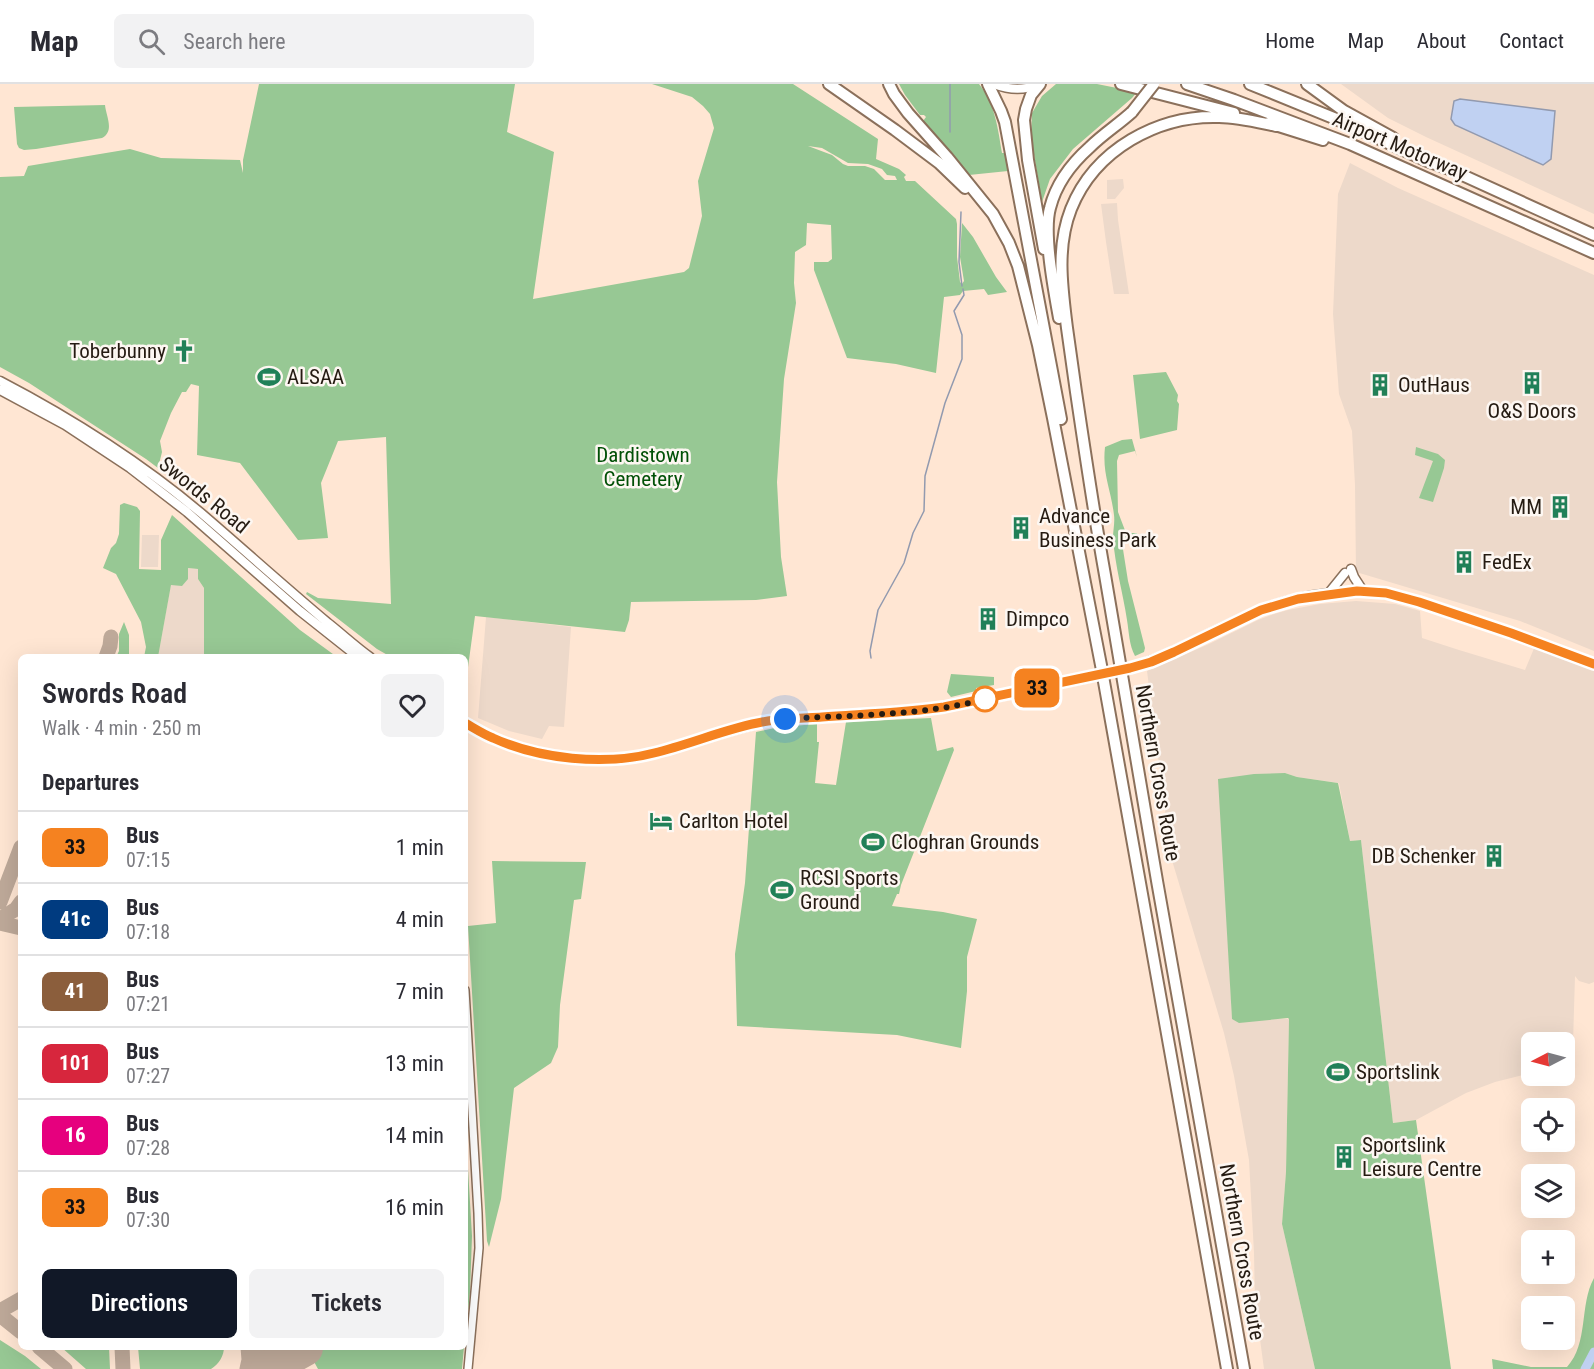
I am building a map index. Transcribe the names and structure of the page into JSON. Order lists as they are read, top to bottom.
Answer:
{
  "streets": {
    "highway": ["Airport Motorway", "Northern Cross Route"],
    "main road": ["Swords Road"]
  },
  "parks": ["Dardistown Cemetery"],
  "places": {
    "church": ["Toberbunny"],
    "sports": [
      "ALSAA",
      "Cloghran Grounds",
      "RCSI Sports Ground",
      "Sportslink"
    ],
    "building": [
      "O&S Doors",
      "OutHaus",
      "MM",
      "Advance Business Park",
      "FedEx",
      "Dimpco",
      "DB Schenker",
      "Sportslink Leisure Centre"
    ],
    "hotel": ["Carlton Hotel"]
  },
  "lines": ["bus line 33"],
  "north": "left",
  "page": {
    "header": "Map",
    "search": "Search here",
    "nav": [
      "Home",
      "Map",
      "About",
      "Contact"
    ],
    "on_map": "33",
    "heading": [
      ["Swords Road", "Walk · 4 min · 250 m"],
      "Departures"
    ],
    "list": [
      {
        "mark": "33",
        "name": "Bus",
        "note": "07:15",
        "value": "1 min"
      },
      {
        "mark": "41c",
        "name": "Bus",
        "note": "07:18",
        "value": "4 min"
      },
      {
        "mark": "41",
        "name": "Bus",
        "note": "07:21",
        "value": "7 min"
      },
      {
        "mark": "101",
        "name": "Bus",
        "note": "07:27",
        "value": "13 min"
      },
      {
        "mark": "16",
        "name": "Bus",
        "note": "07:28",
        "value": "14 min"
      },
      {
        "mark": "33",
        "name": "Bus",
        "note": "07:30",
        "value": "16 min"
      }
    ],
    "map_buttons": ["+", "−"],
    "buttons": ["Directions", "Tickets"]
  }
}
